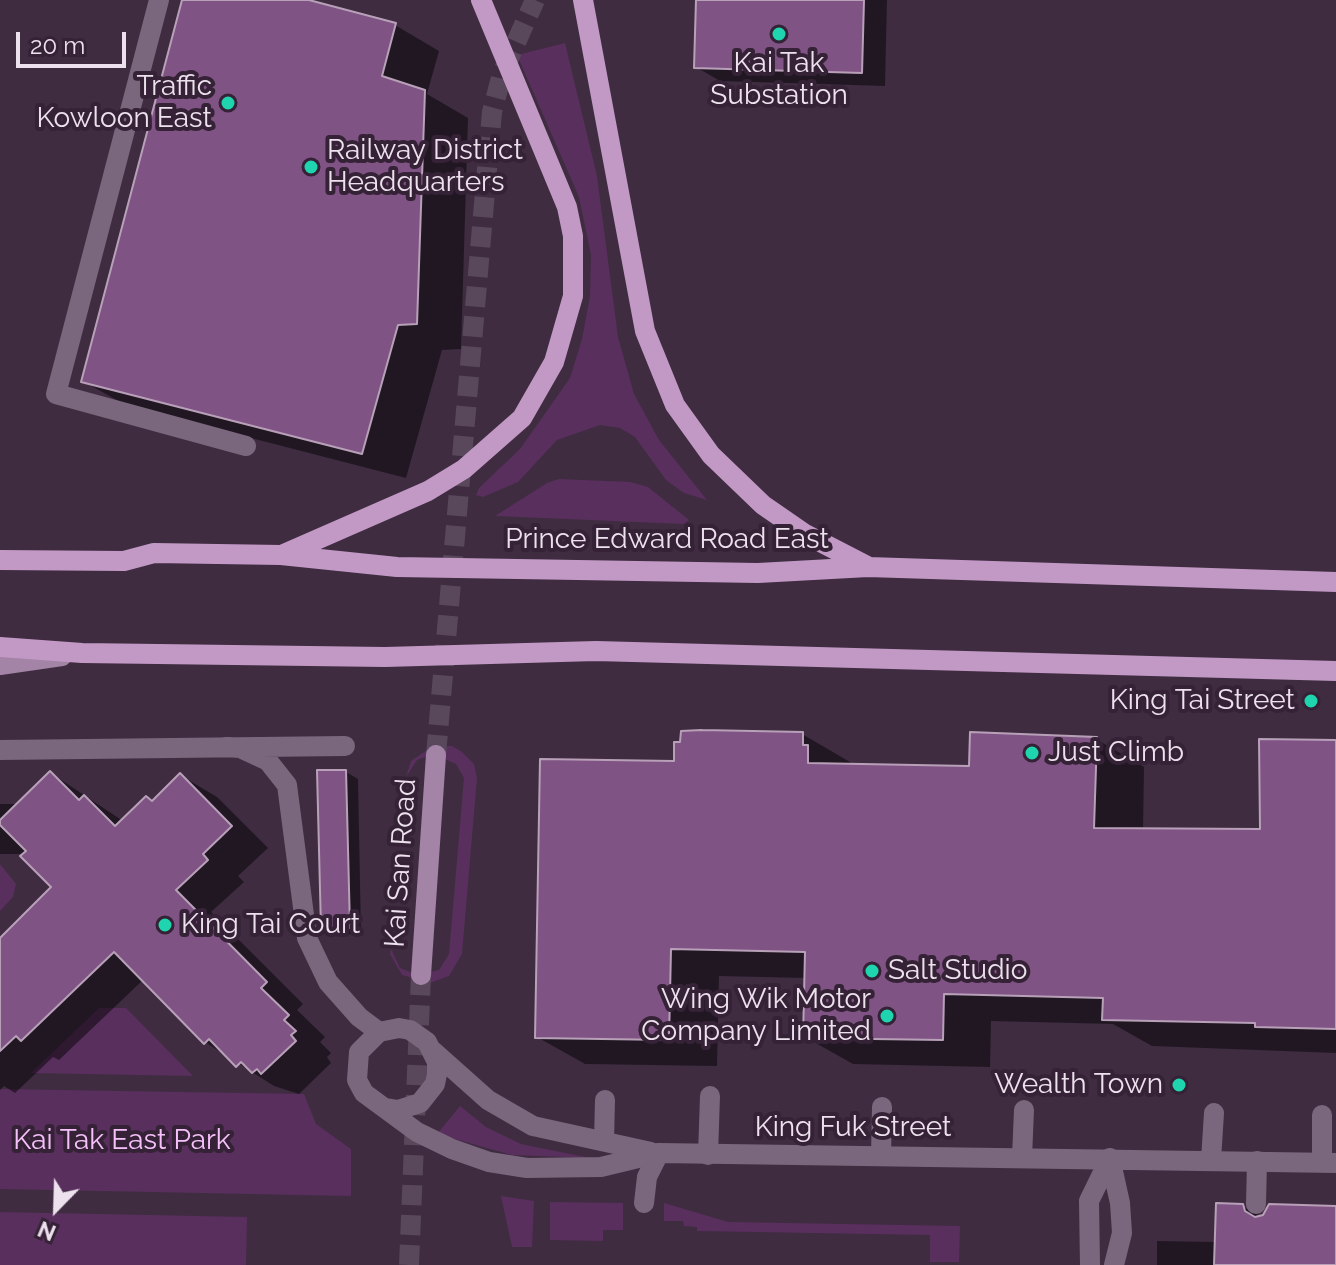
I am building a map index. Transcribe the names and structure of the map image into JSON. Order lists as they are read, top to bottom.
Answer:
{
  "streets": {
    "main road": ["Prince Edward Road East", "Kai San Road"],
    "street": ["King Fuk Street"]
  },
  "parks": ["Kai Tak East Park"],
  "places": [
    "Kai Tak Substation",
    "Traffic Kowloon East",
    "Railway District Headquarters",
    "King Tai Street",
    "Just Climb",
    "King Tai Court",
    "Salt Studio",
    "Wing Wik Motor Company Limited",
    "Wealth Town"
  ],
  "scale_bar": "20 m",
  "north": "bottom left"
}
